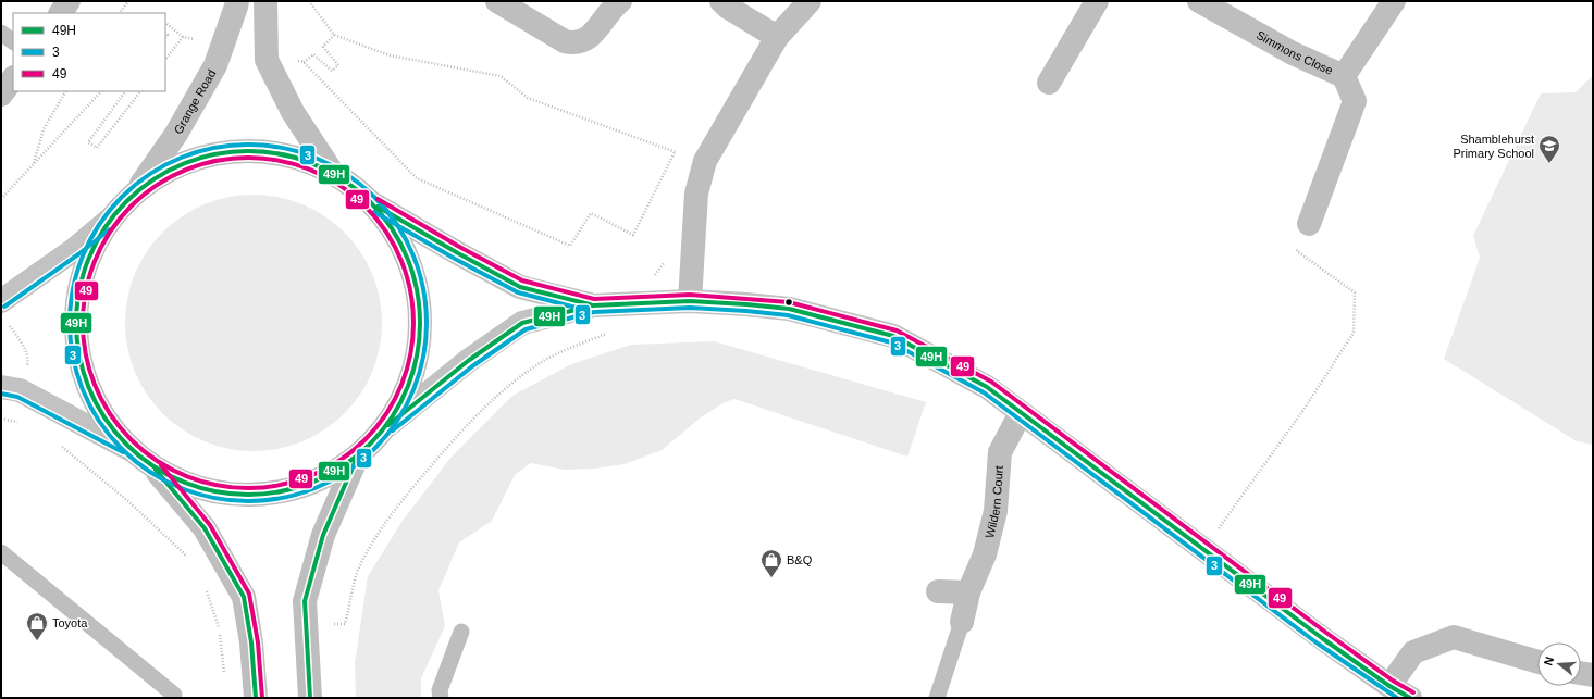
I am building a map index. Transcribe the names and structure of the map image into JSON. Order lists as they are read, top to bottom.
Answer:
{
  "streets": {
    "main road": ["Simmons Close", "Grange Road", "Wildern Court"]
  },
  "places": {
    "school or university": ["Shamblehurst Primary School"],
    "shop": ["B&Q", "Toyota"]
  },
  "lines": ["transit line 3", "transit line 49H", "transit line 49"],
  "legend": ["49H", "3", "49"],
  "north": "left"
}
